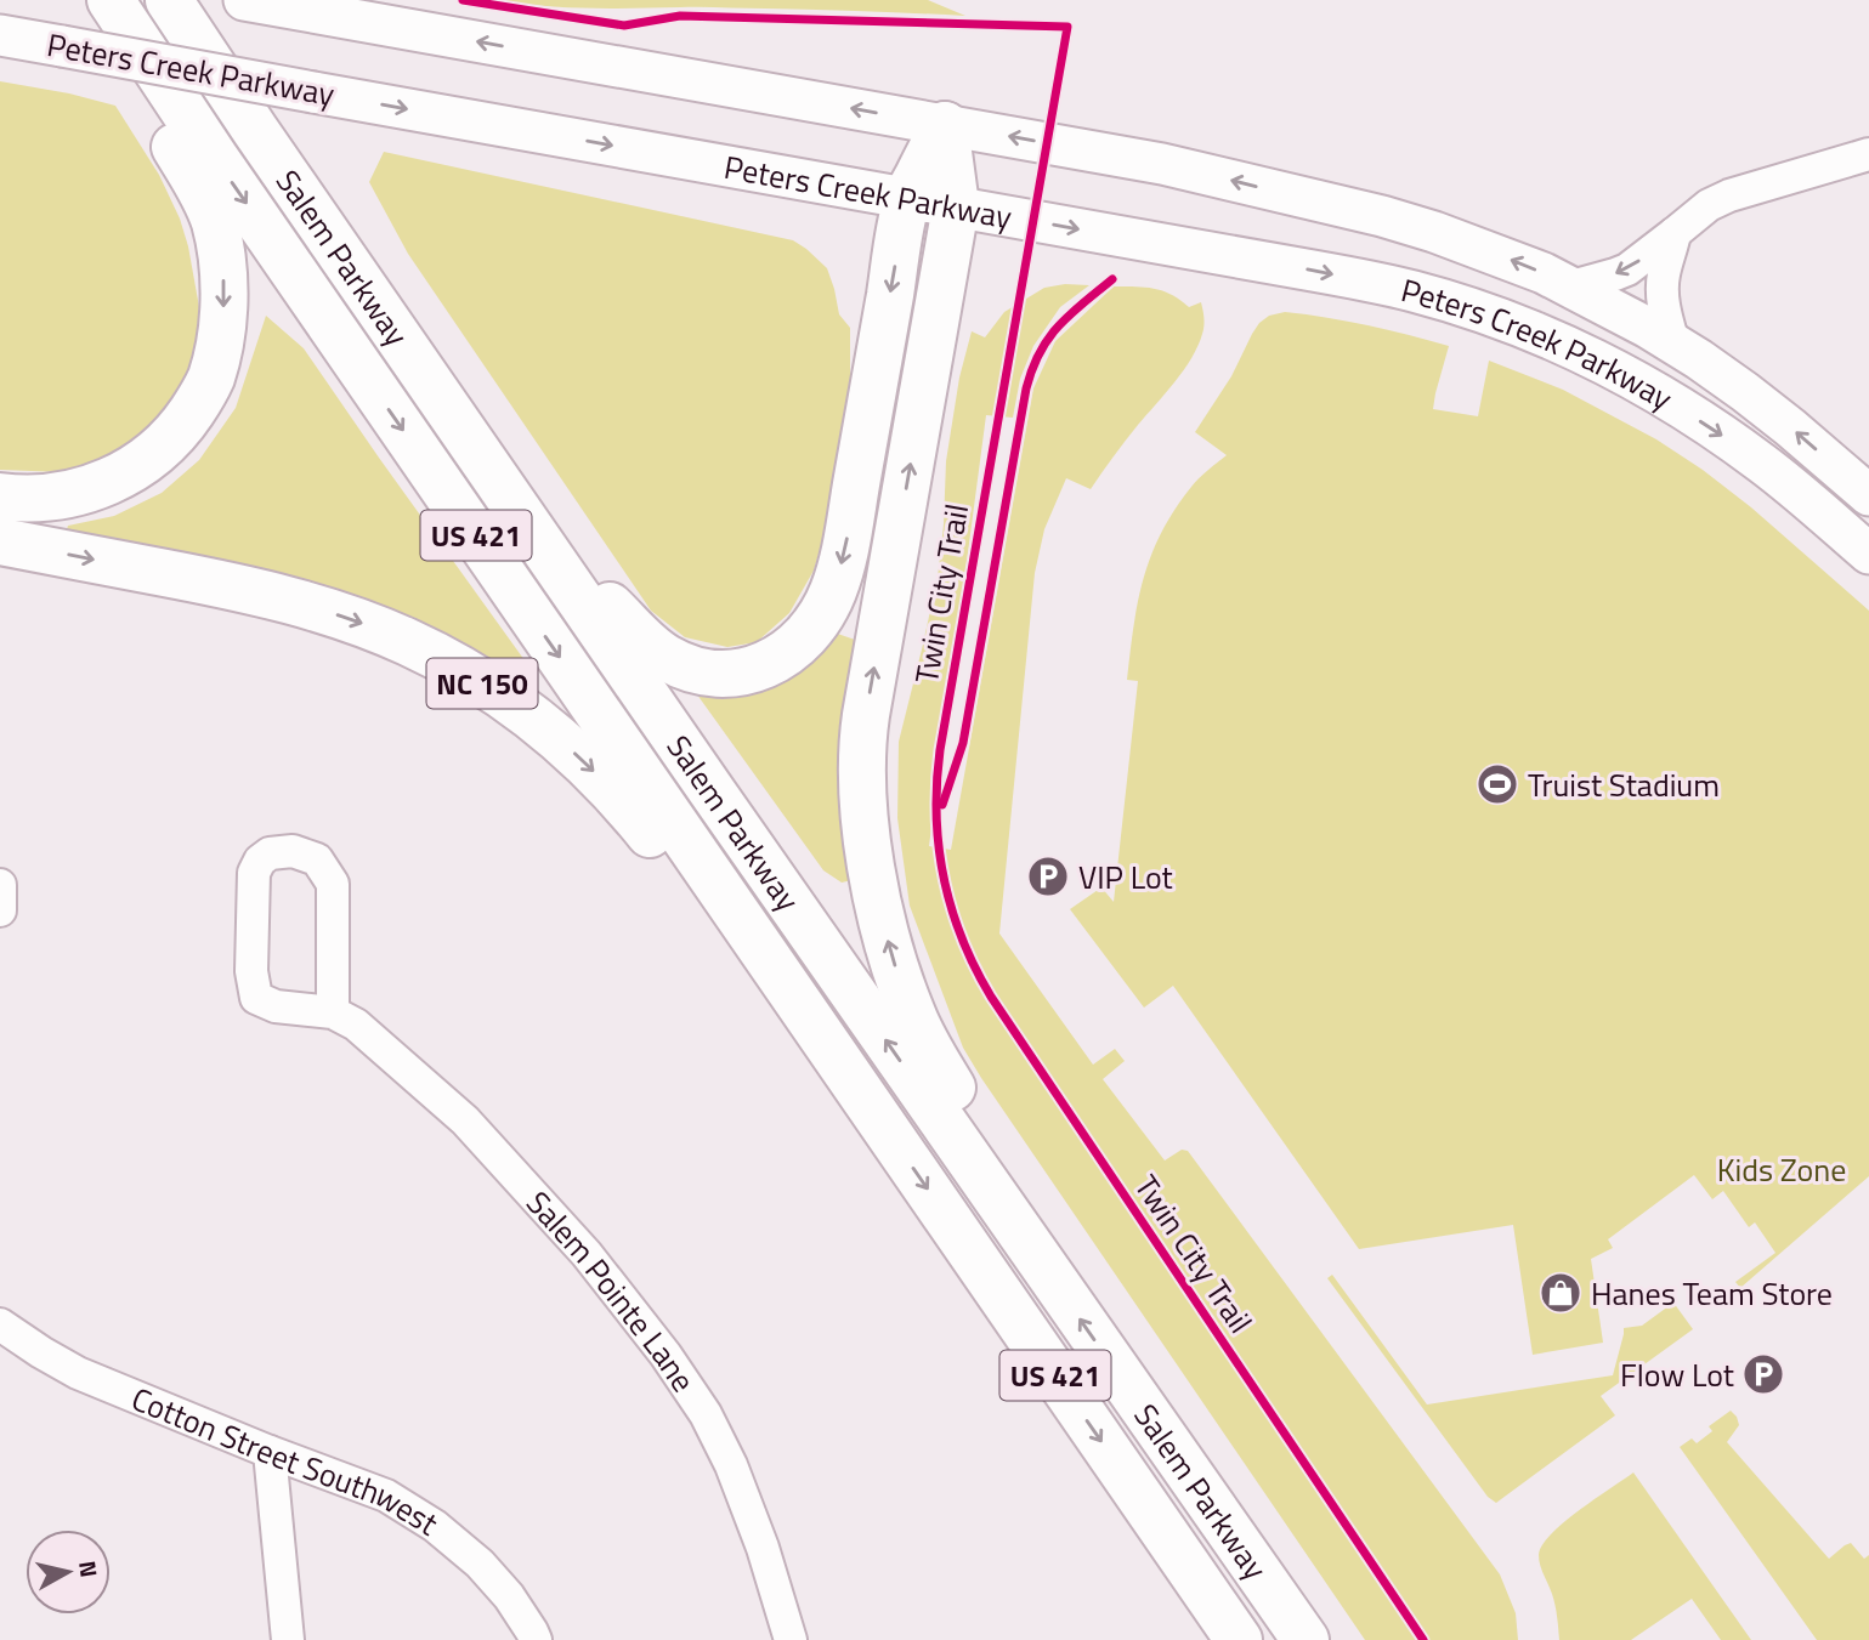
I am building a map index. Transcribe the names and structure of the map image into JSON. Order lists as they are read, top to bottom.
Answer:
{
  "streets": {
    "highway": ["Salem Parkway", "US 421", "NC 150"],
    "main road": ["Peters Creek Parkway"],
    "street": ["Salem Pointe Lane", "Cotton Street Southwest"],
    "cycle path": ["Twin City Trail"]
  },
  "crossings": [
    ["Salem Parkway", "NC 150"]
  ],
  "parks": ["Kids Zone"],
  "places": {
    "sports": ["Truist Stadium"],
    "parking": ["VIP Lot", "Flow Lot"],
    "shop": ["Hanes Team Store"]
  },
  "north": "right"
}
